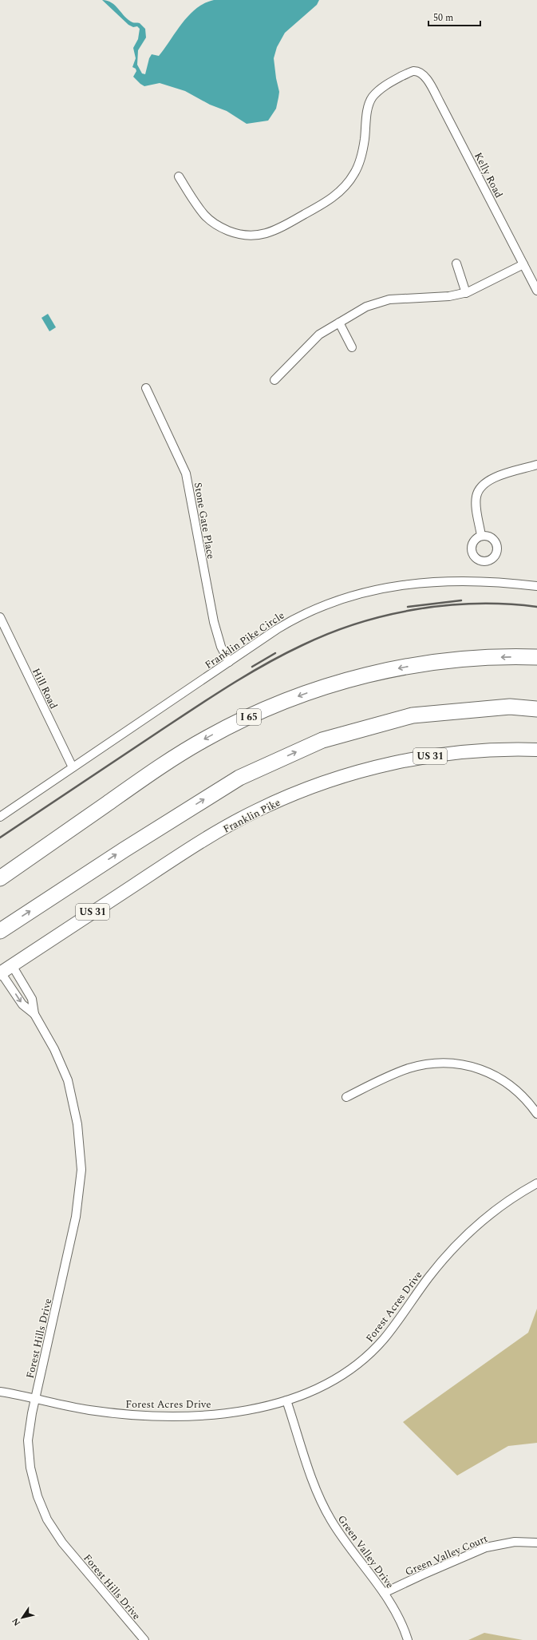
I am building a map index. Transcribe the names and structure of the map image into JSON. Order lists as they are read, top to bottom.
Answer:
{
  "streets": {
    "highway": ["I 65"],
    "main road": ["US 31", "Franklin Pike"],
    "street": [
      "Kelly Road",
      "Stone Gate Place",
      "Franklin Pike Circle",
      "Hill Road",
      "Forest Acres Drive",
      "Forest Hills Drive",
      "Green Valley Drive",
      "Green Valley Court"
    ]
  },
  "crossings": [
    ["Stone Gate Place", "Franklin Pike Circle"],
    ["Franklin Pike Circle", "Hill Road"],
    ["Franklin Pike", "Forest Hills Drive"],
    ["Forest Acres Drive", "Forest Hills Drive"],
    ["Forest Acres Drive", "Green Valley Drive"],
    ["Green Valley Drive", "Green Valley Court"]
  ],
  "scale_bar": "50 m",
  "north": "bottom left"
}
